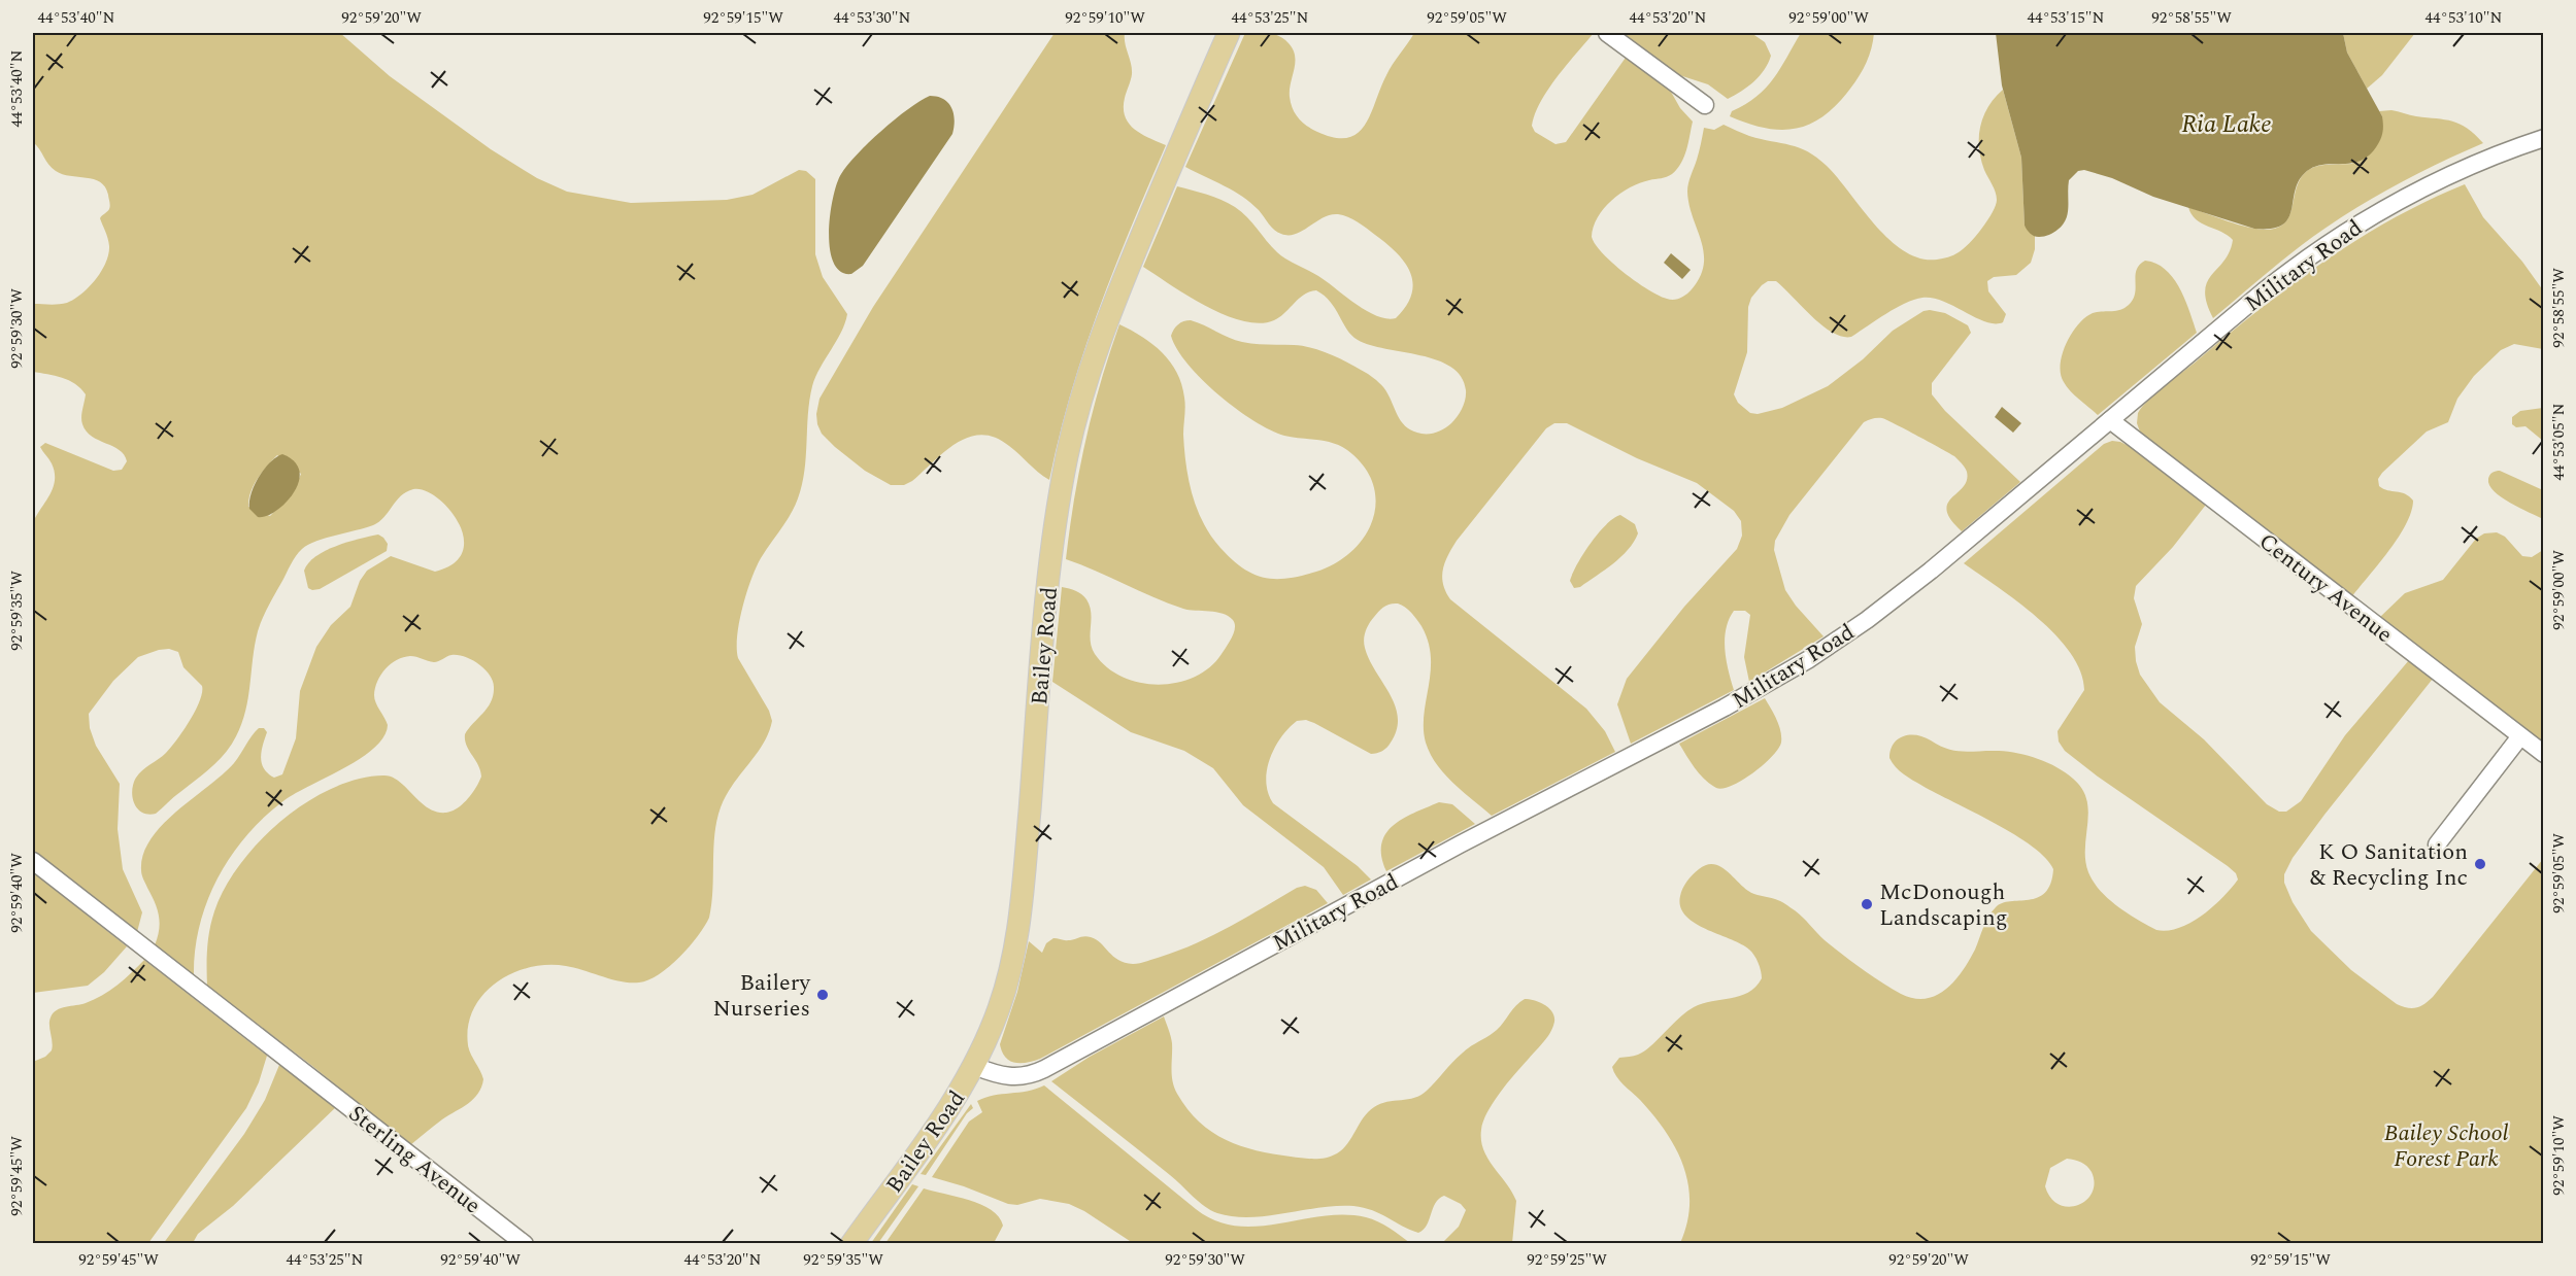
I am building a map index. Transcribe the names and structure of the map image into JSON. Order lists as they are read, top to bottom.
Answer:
{
  "streets": {
    "main road": ["Bailey Road"],
    "street": ["Military Road", "Century Avenue", "Sterling Avenue"]
  },
  "crossings": [
    ["Military Road", "Century Avenue"],
    ["Military Road", "Bailey Road"]
  ],
  "water": ["Ria Lake"],
  "parks": ["Bailey School Forest Park"],
  "places": ["K O Sanitation & Recycling Inc", "McDonough Landscaping", "Bailery Nurseries"],
  "coordinates": [
    "44°53'40\"N",
    "92°59'20\"W",
    "92°59'15\"W",
    "44°53'30\"N",
    "92°59'10\"W",
    "44°53'25\"N",
    "92°59'05\"W",
    "44°53'20\"N",
    "92°59'00\"W",
    "44°53'15\"N",
    "92°58'55\"W",
    "44°53'10\"N",
    "92°59'30\"W",
    "44°53'05\"N",
    "92°59'35\"W",
    "92°59'40\"W",
    "92°59'45\"W",
    "92°59'25\"W"
  ]
}
